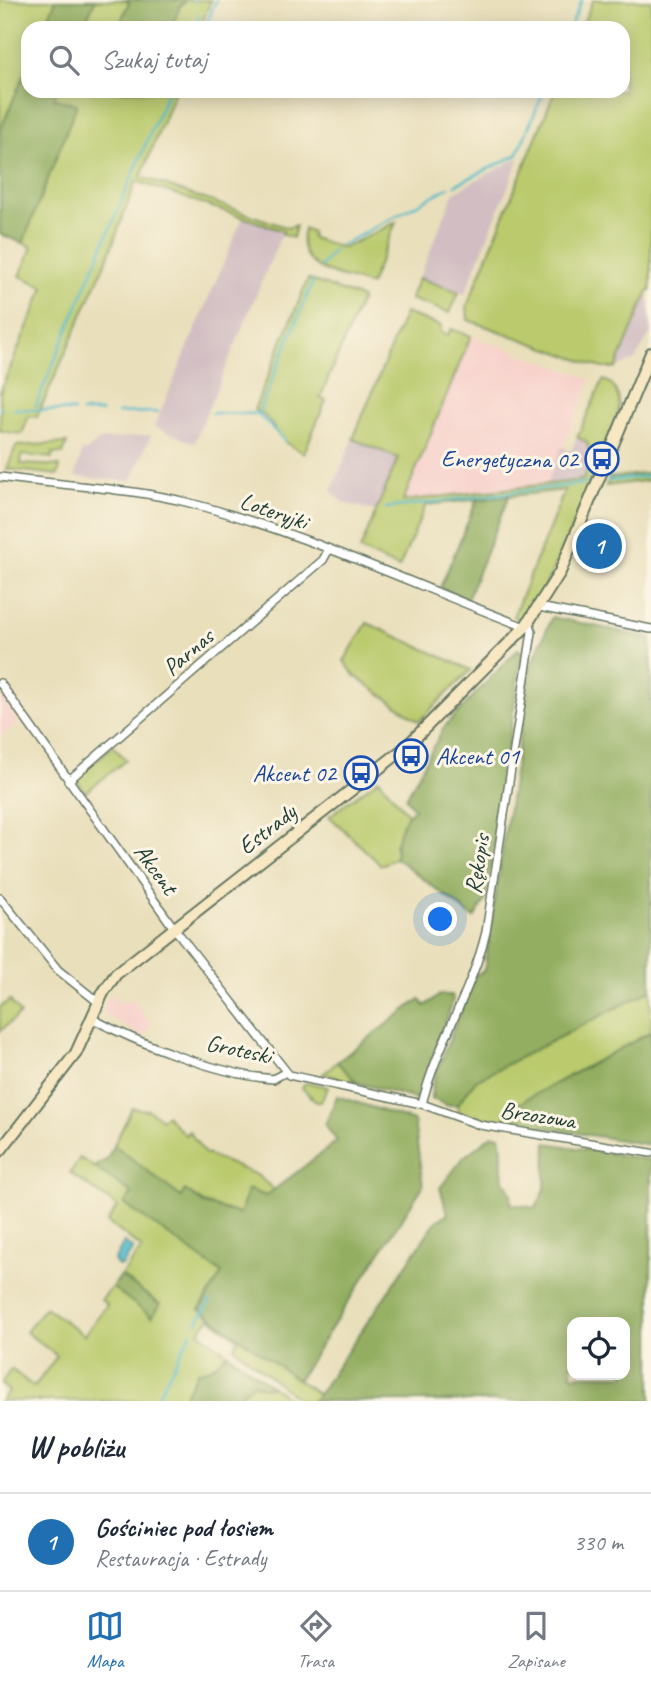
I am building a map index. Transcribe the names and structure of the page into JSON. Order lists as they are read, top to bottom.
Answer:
{
  "streets": {
    "main road": ["Estrady"],
    "street": [
      "Loteryjki",
      "Parnas",
      "Rękopis",
      "Akcent",
      "Groteski",
      "Brzozowa"
    ]
  },
  "crossings": [
    ["Loteryjki", "Parnas"],
    ["Loteryjki", "Estrady"],
    ["Loteryjki", "Rękopis"],
    ["Parnas", "Akcent"],
    ["Estrady", "Rękopis"],
    ["Estrady", "Akcent"],
    ["Estrady", "Groteski"],
    ["Rękopis", "Groteski"],
    ["Rękopis", "Brzozowa"],
    ["Akcent", "Groteski"],
    ["Groteski", "Brzozowa"]
  ],
  "places": {
    "bus stop": ["Energetyczna 02", "Akcent 01", "Akcent 02"]
  },
  "page": {
    "search": "Szukaj tutaj",
    "pins": "1",
    "heading": "W pobliżu",
    "list": [
      {
        "mark": "1",
        "name": "Gościniec pod łosiem",
        "note": "Restauracja · Estrady",
        "value": "330 m"
      }
    ],
    "nav": ["Mapa", "Trasa", "Zapisane"]
  }
}
